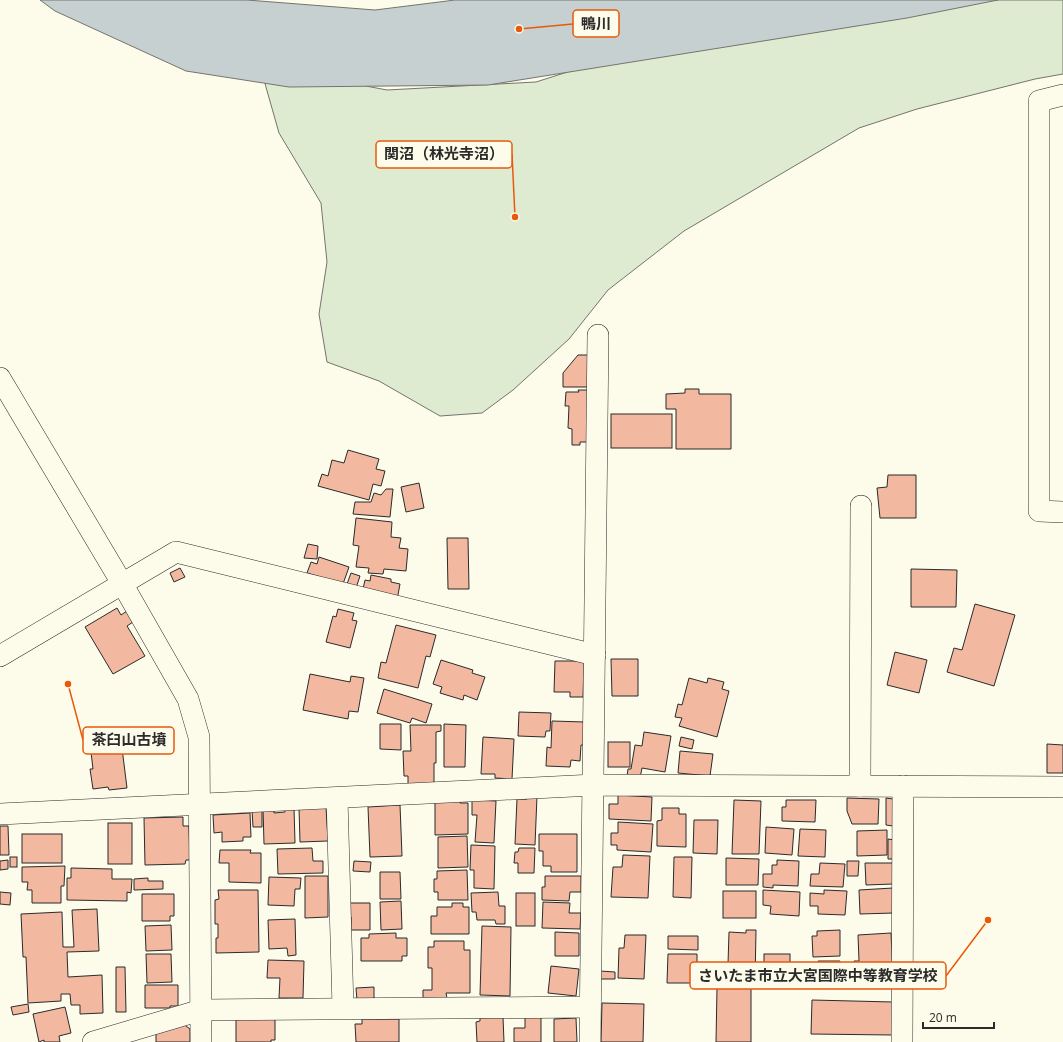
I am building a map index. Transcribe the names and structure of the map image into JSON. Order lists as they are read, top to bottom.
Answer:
{
  "places": [
    "鴨川",
    "関沼（林光寺沼）",
    "茶臼山古墳",
    "さいたま市立大宮国際中等教育学校"
  ],
  "scale_bar": "20 m"
}
